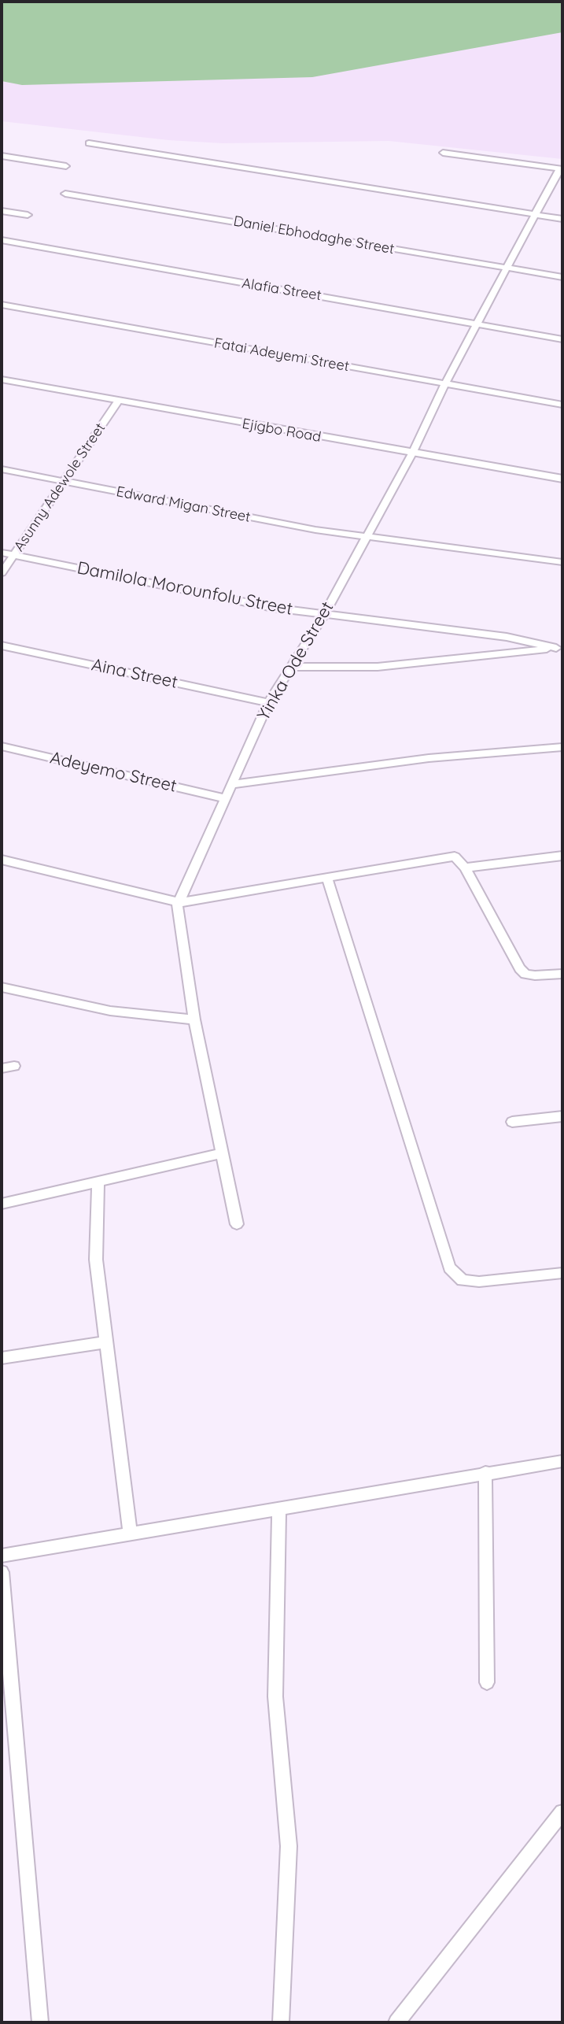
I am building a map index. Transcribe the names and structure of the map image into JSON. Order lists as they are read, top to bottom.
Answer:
{
  "streets": {
    "street": [
      "Daniel Ebhodaghe Street",
      "Alafia Street",
      "Fatai Adeyemi Street",
      "Ejigbo Road",
      "Asunny Adewole Street",
      "Edward Migan Street",
      "Damilola Morounfolu Street",
      "Yinka Ode Street",
      "Aina Street",
      "Adeyemo Street"
    ]
  },
  "crossings": [
    ["Daniel Ebhodaghe Street", "Yinka Ode Street"],
    ["Alafia Street", "Yinka Ode Street"],
    ["Fatai Adeyemi Street", "Yinka Ode Street"],
    ["Ejigbo Road", "Asunny Adewole Street"],
    ["Ejigbo Road", "Yinka Ode Street"],
    ["Asunny Adewole Street", "Edward Migan Street"],
    ["Asunny Adewole Street", "Damilola Morounfolu Street"],
    ["Edward Migan Street", "Yinka Ode Street"],
    ["Damilola Morounfolu Street", "Yinka Ode Street"],
    ["Yinka Ode Street", "Aina Street"],
    ["Yinka Ode Street", "Adeyemo Street"]
  ]
}
